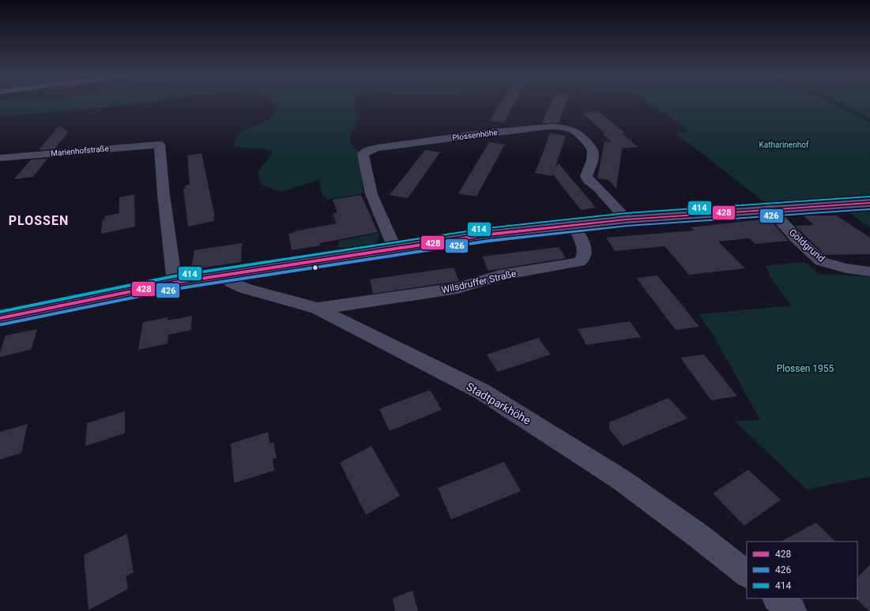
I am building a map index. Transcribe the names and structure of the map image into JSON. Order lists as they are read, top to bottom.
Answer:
{
  "streets": {
    "street": [
      "Plossenhöhe",
      "Marienhofstraße",
      "Goldgrund",
      "Wilsdruffer Straße",
      "Stadtparkhöhe"
    ]
  },
  "crossings": [
    ["Wilsdruffer Straße", "Stadtparkhöhe"]
  ],
  "districts": ["PLOSSEN"],
  "parks": ["Katharinenhof", "Plossen 1955"],
  "lines": ["transit line 414", "transit line 428", "transit line 426"],
  "legend": ["428", "426", "414"]
}
